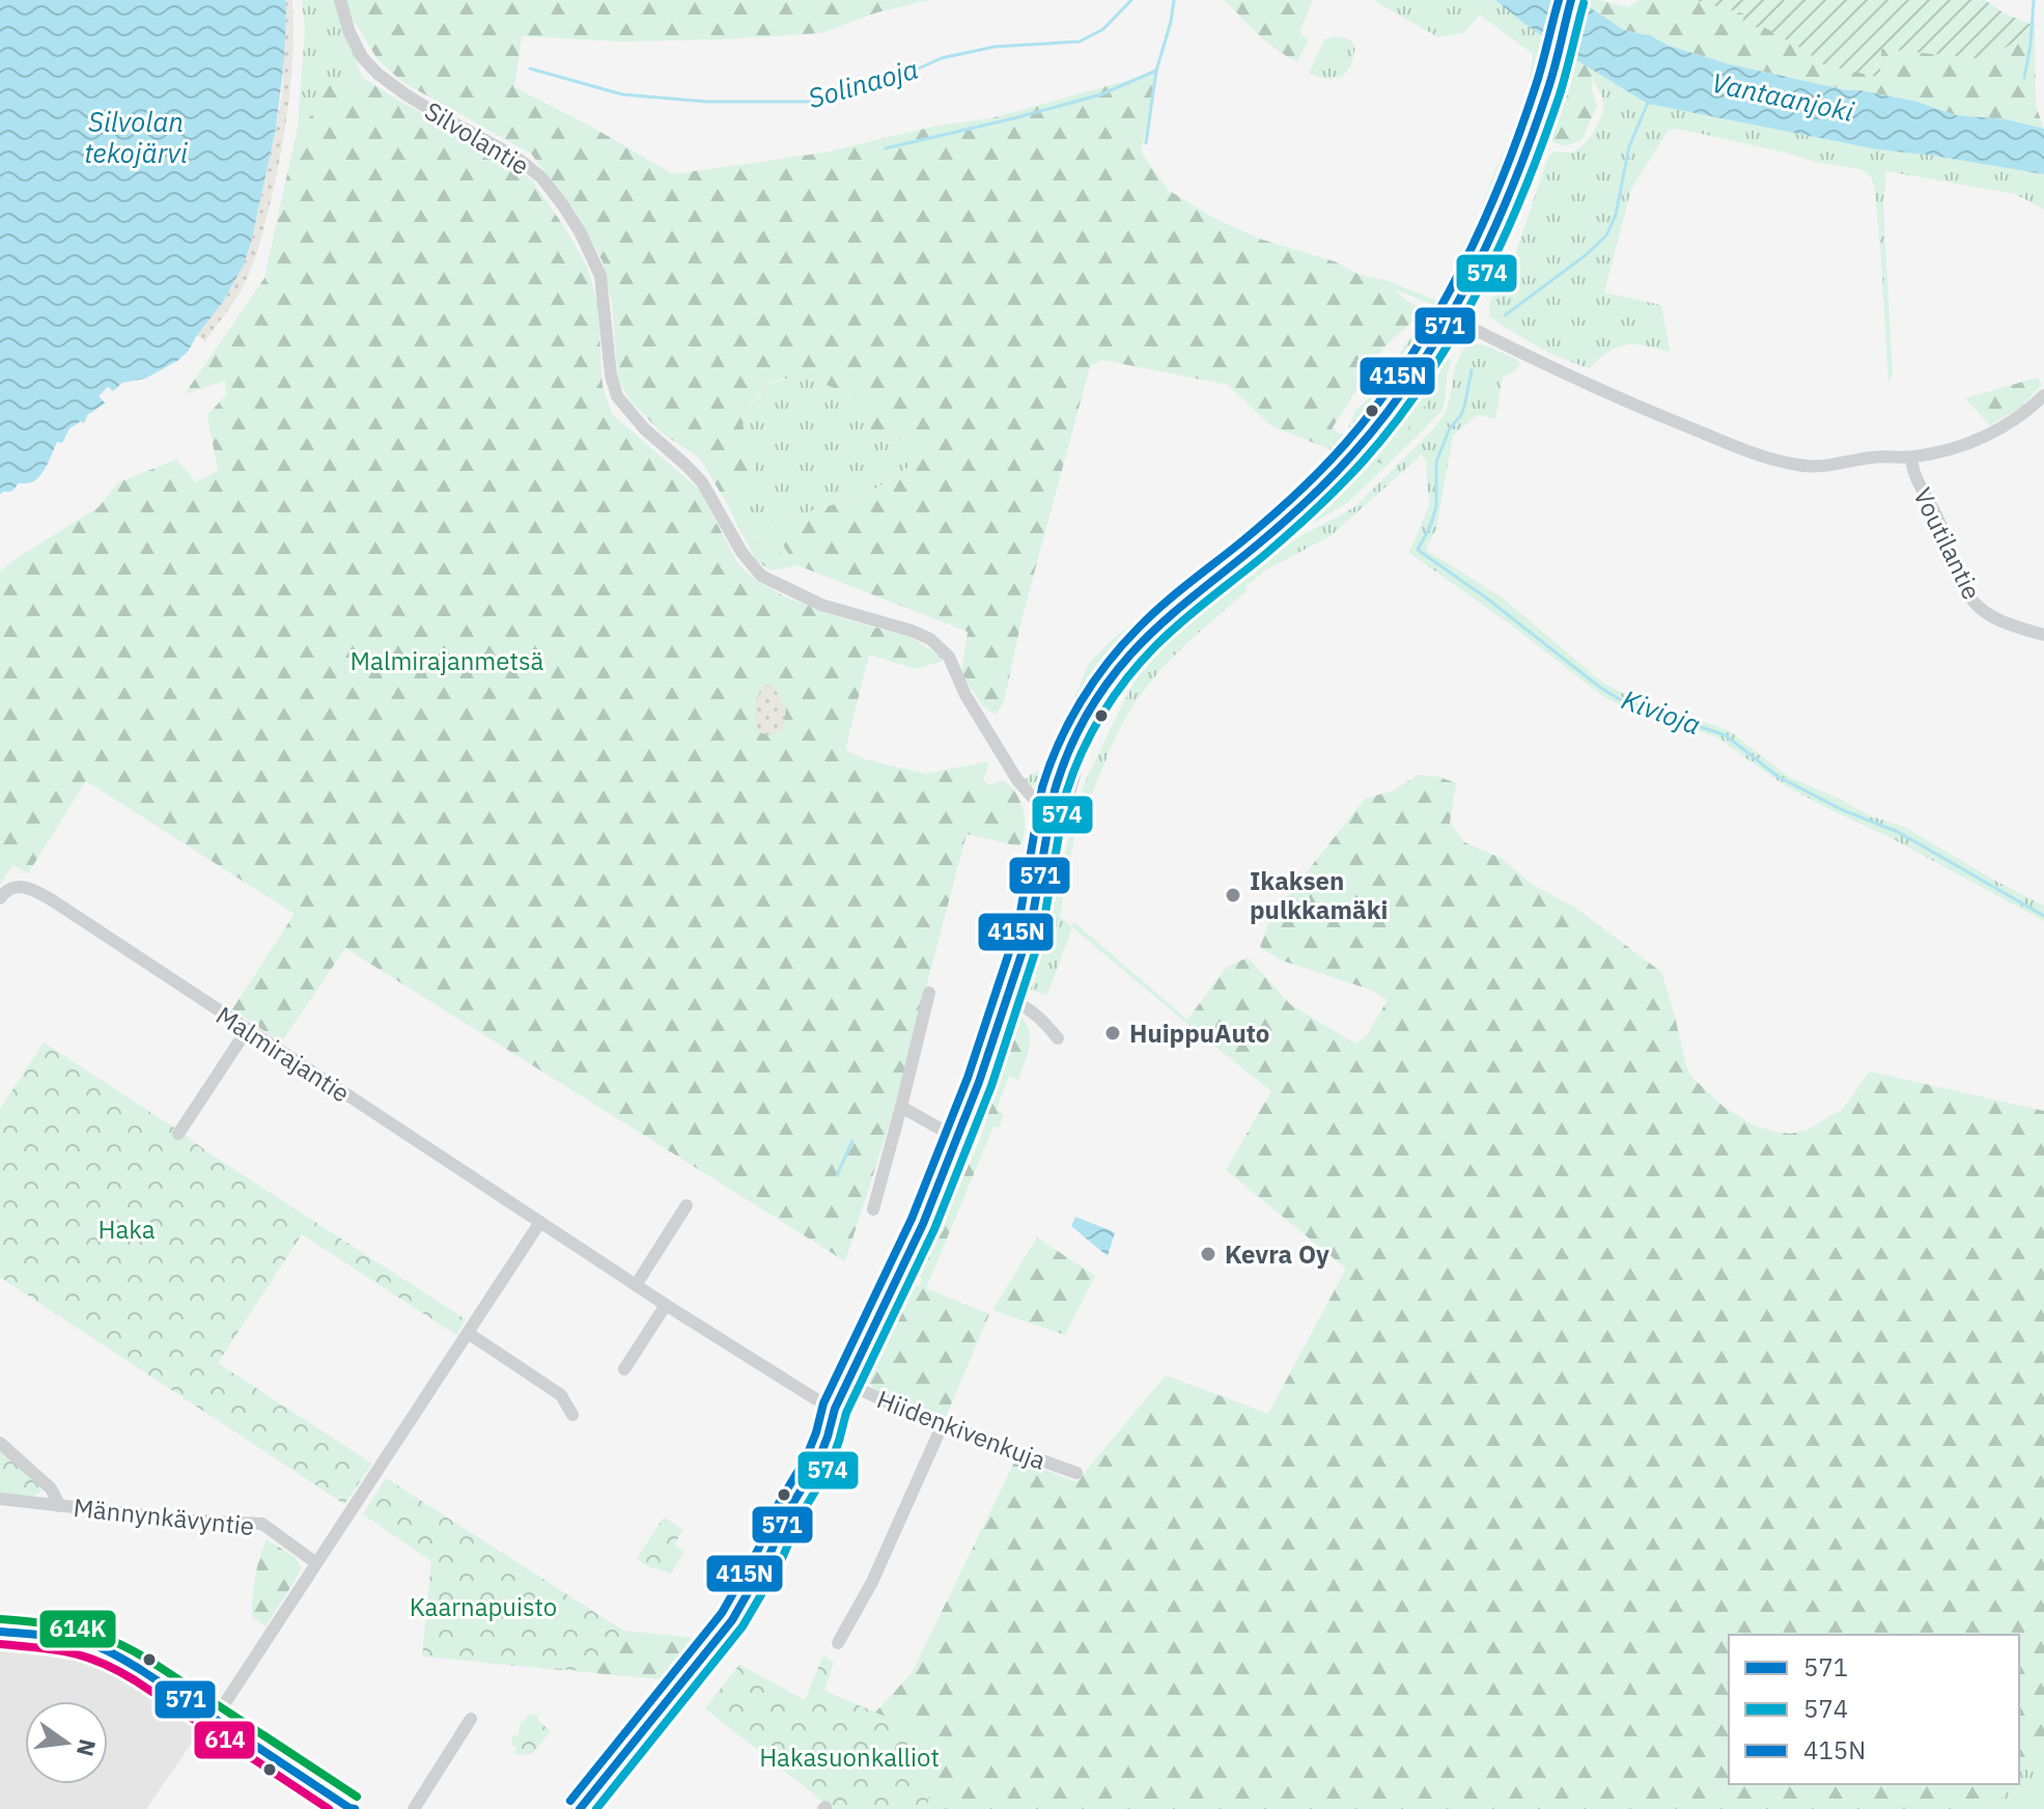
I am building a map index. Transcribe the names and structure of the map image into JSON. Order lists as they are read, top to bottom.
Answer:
{
  "streets": {
    "street": [
      "Silvolantie",
      "Voutilantie",
      "Malmirajantie",
      "Hiidenkivenkuja",
      "Männynkävyntie"
    ]
  },
  "water": [
    "Solinaoja",
    "Vantaanjoki",
    "Silvolan tekojärvi",
    "Kivioja"
  ],
  "parks": [
    "Malmirajanmetsä",
    "Haka",
    "Kaarnapuisto",
    "Hakasuonkalliot"
  ],
  "places": ["Ikaksen pulkkamäki", "HuippuAuto", "Kevra Oy"],
  "lines": [
    "transit line 571",
    "transit line 415N",
    "transit line 574",
    "transit line 614K",
    "transit line 614"
  ],
  "legend": ["571", "574", "415N"],
  "north": "right"
}
